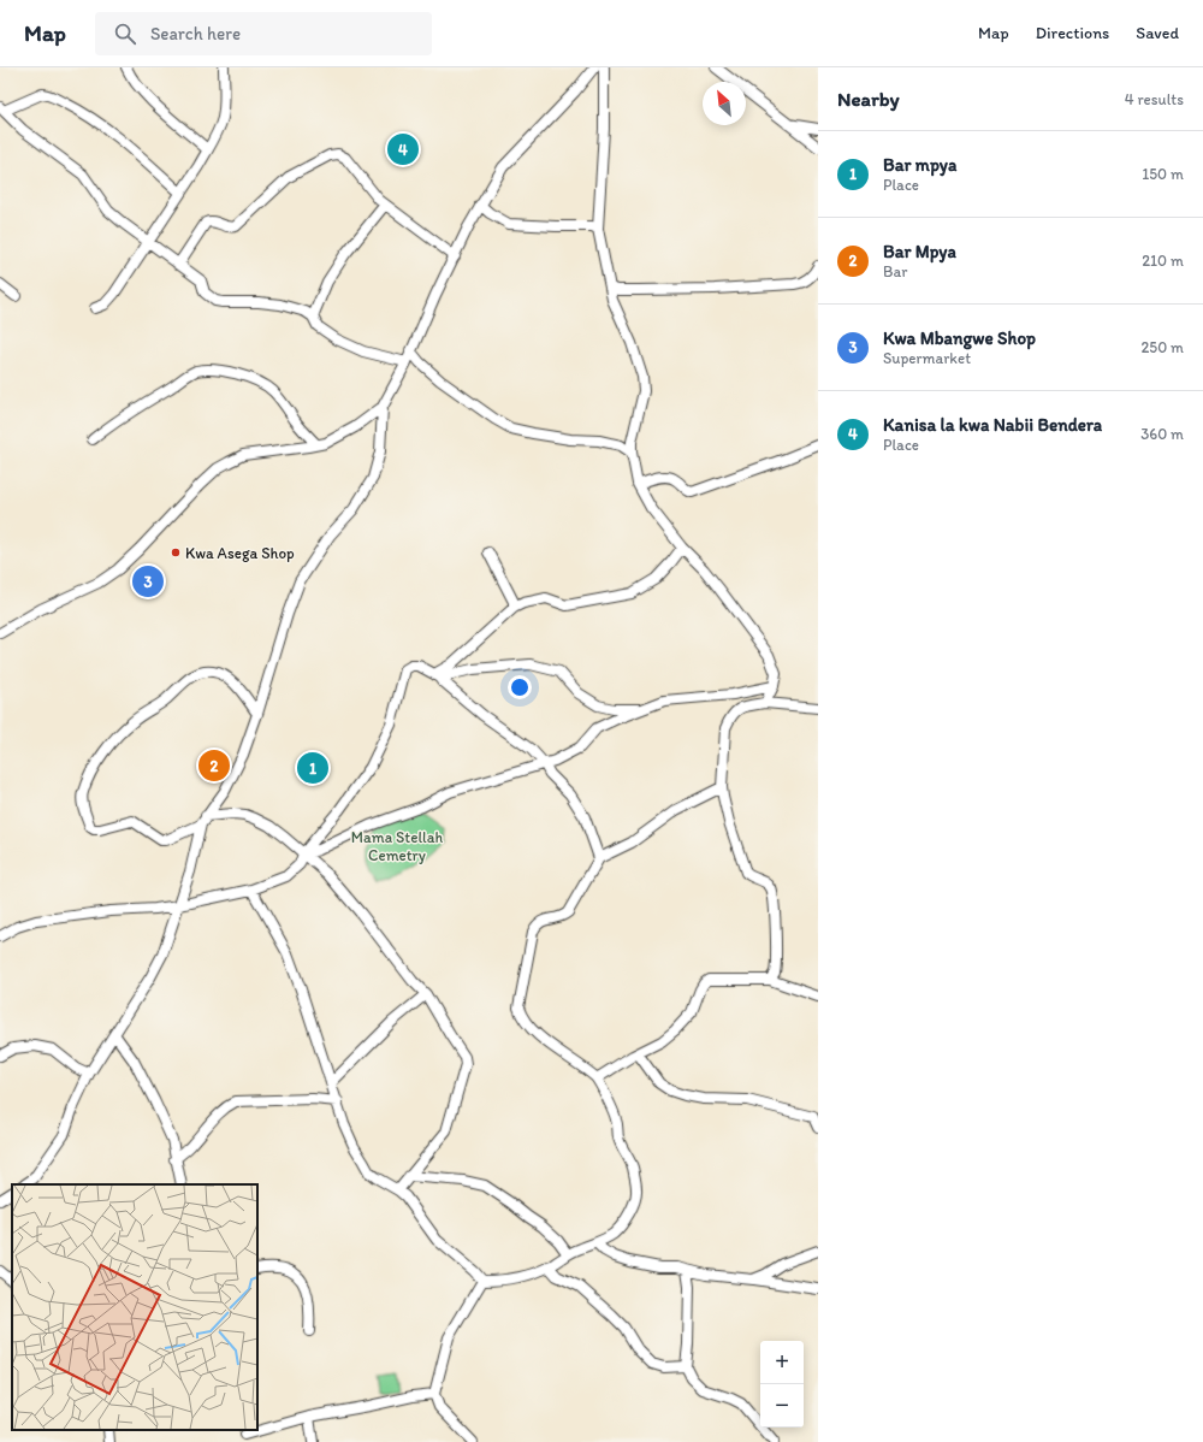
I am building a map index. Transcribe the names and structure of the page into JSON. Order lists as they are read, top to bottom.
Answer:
{
  "parks": ["Mama Stellah Cemetry"],
  "places": ["Kwa Asega Shop"],
  "north": "top left",
  "page": {
    "header": "Map",
    "search": "Search here",
    "nav": ["Map", "Directions", "Saved"],
    "heading": ["Nearby", "4 results"],
    "list": [
      {
        "mark": "1",
        "name": "Bar mpya",
        "note": "Place",
        "value": "150 m"
      },
      {
        "mark": "2",
        "name": "Bar Mpya",
        "note": "Bar",
        "value": "210 m"
      },
      {
        "mark": "3",
        "name": "Kwa Mbangwe Shop",
        "note": "Supermarket",
        "value": "250 m"
      },
      {
        "mark": "4",
        "name": "Kanisa la kwa Nabii Bendera",
        "note": "Place",
        "value": "360 m"
      }
    ],
    "pins": [
      "4",
      "3",
      "2",
      "1"
    ],
    "map_buttons": ["+", "−"]
  }
}
